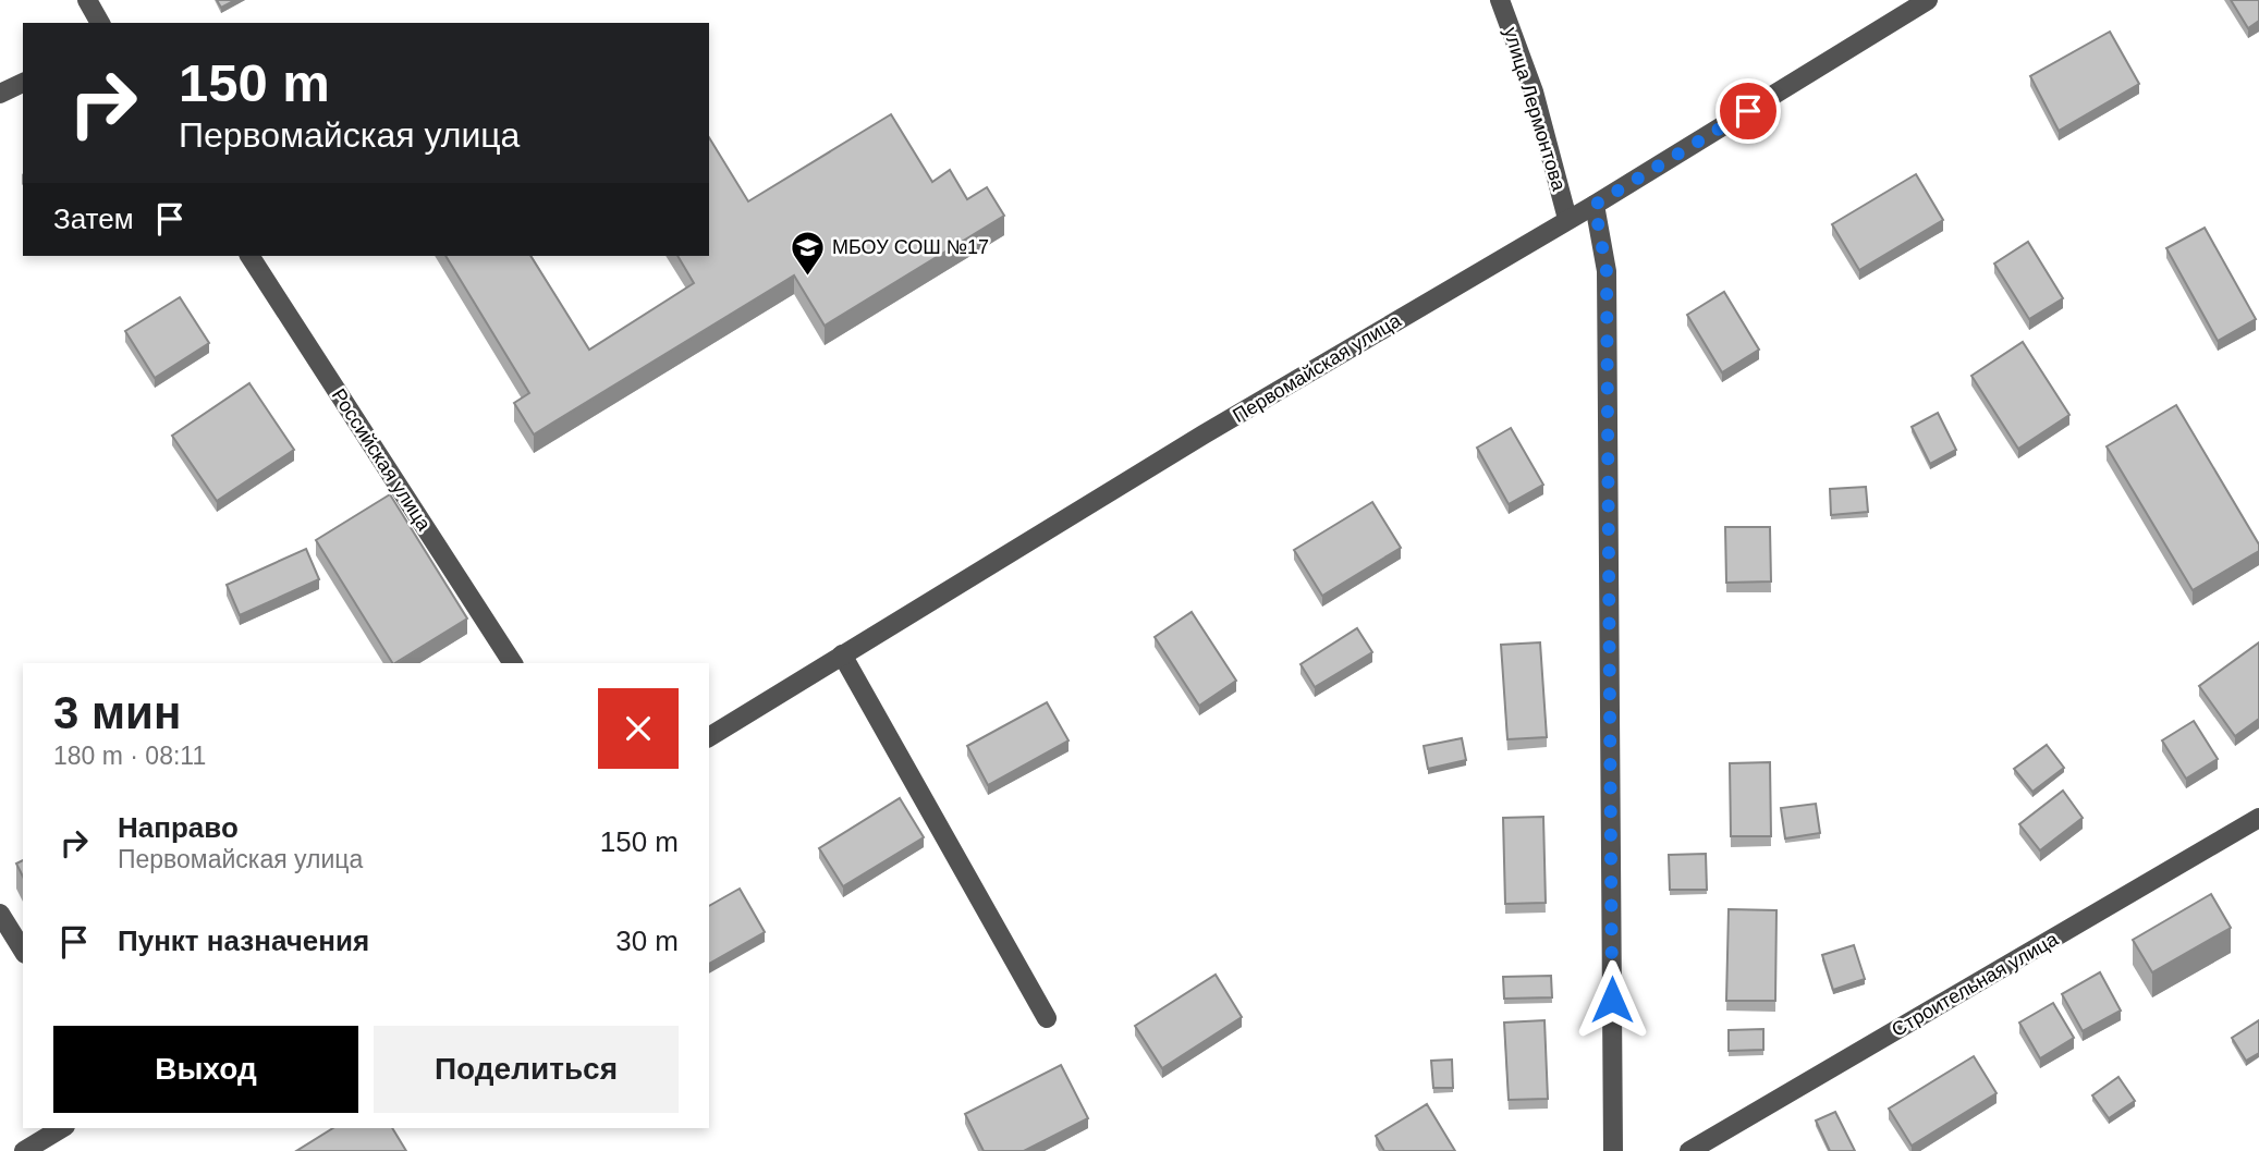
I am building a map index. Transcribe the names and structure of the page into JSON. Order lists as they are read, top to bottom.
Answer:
{
  "streets": {
    "street": [
      "улица Лермонтова",
      "Первомайская улица",
      "Российская улица",
      "Строительная улица"
    ]
  },
  "crossings": [
    ["улица Лермонтова", "Первомайская улица"]
  ],
  "places": {
    "school or university": ["МБОУ СОШ №17"]
  },
  "page": {
    "turn": ["150 m", "Первомайская улица"],
    "then": "Затем",
    "heading": ["3 мин", "180 m · 08:11"],
    "list": [
      {
        "name": "Направо",
        "note": "Первомайская улица",
        "value": "150 m"
      },
      {
        "name": "Пункт назначения",
        "value": "30 m"
      }
    ],
    "buttons": ["Выход", "Поделиться"]
  }
}
